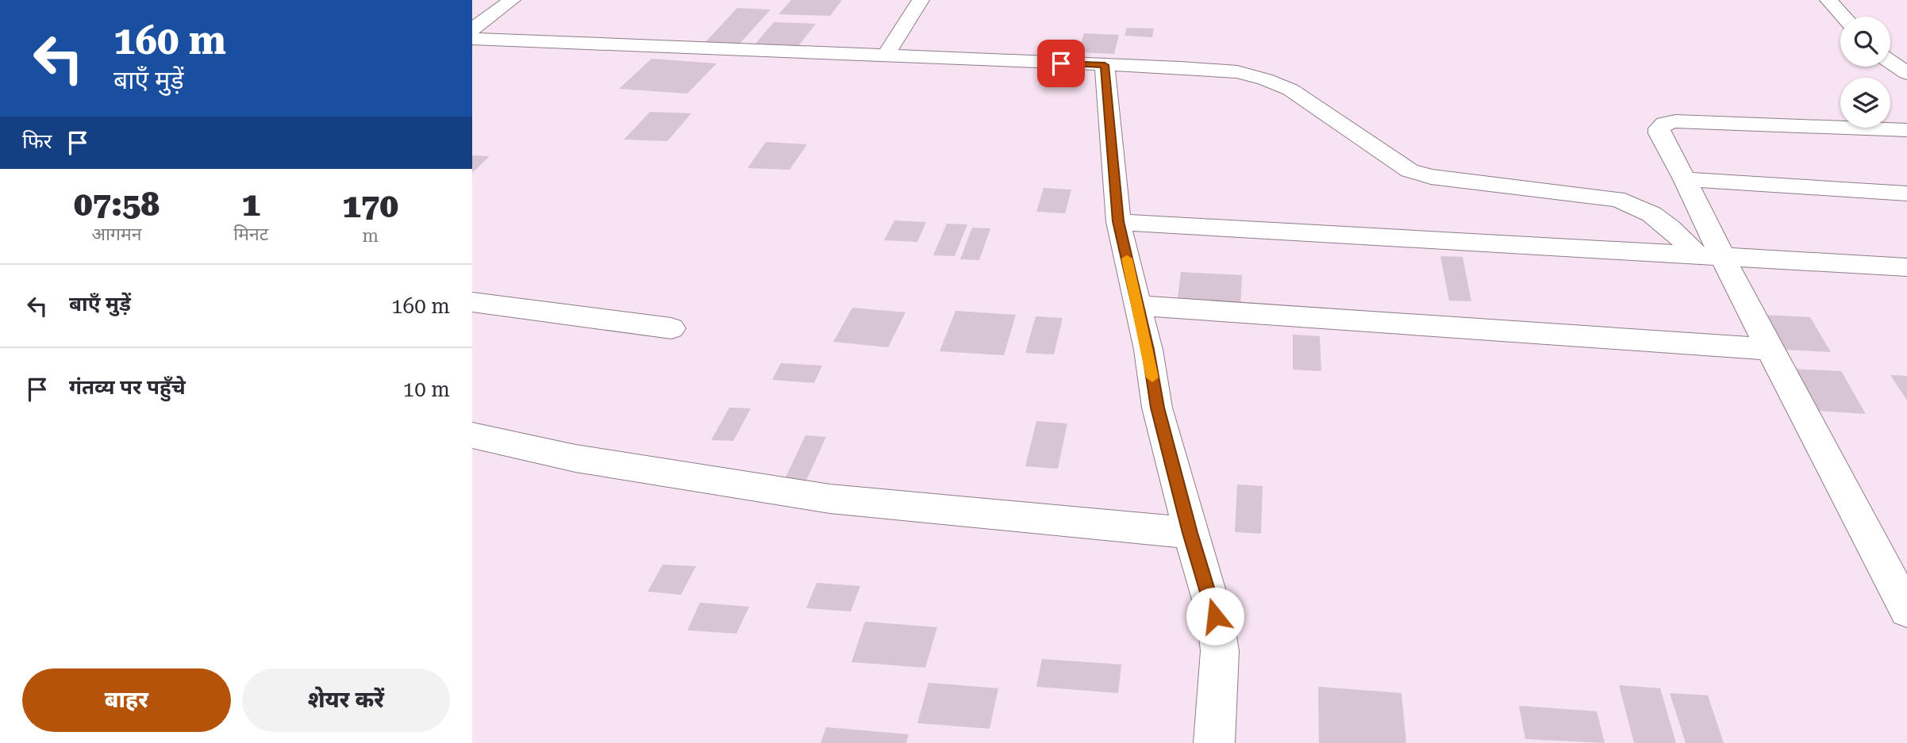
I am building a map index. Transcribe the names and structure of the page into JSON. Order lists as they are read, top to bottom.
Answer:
{
  "page": {
    "turn": ["160 m", "बाएँ मुड़ें"],
    "then": "फिर",
    "eta": [
      "07:58",
      "आगमन",
      "1",
      "मिनट",
      "170",
      "m"
    ],
    "list": [
      {
        "name": "बाएँ मुड़ें",
        "value": "160 m"
      },
      {
        "name": "गंतव्य पर पहुँचे",
        "value": "10 m"
      }
    ],
    "buttons": ["बाहर", "शेयर करें"]
  }
}
